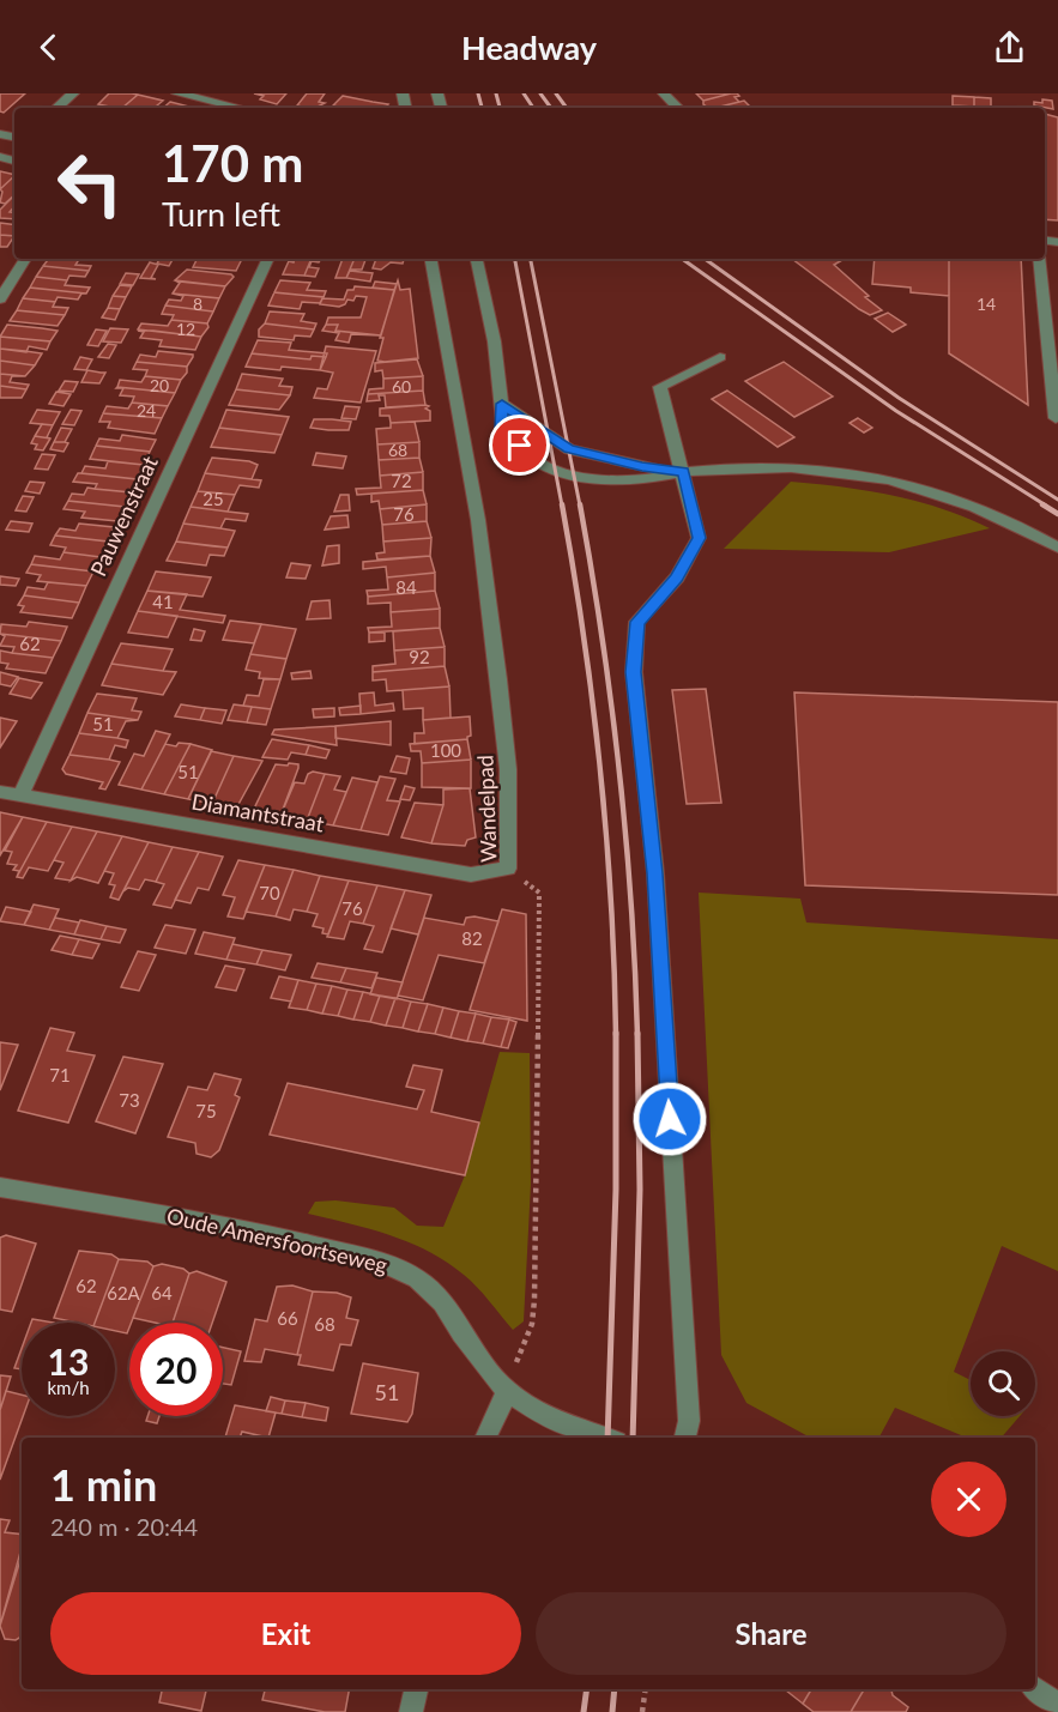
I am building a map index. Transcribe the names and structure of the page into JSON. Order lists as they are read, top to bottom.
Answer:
{
  "streets": {
    "street": [
      "Pauwenstraat",
      "Wandelpad",
      "Diamantstraat",
      "Oude Amersfoortseweg"
    ]
  },
  "crossings": [
    ["Pauwenstraat", "Diamantstraat"],
    ["Wandelpad", "Diamantstraat"],
    ["Wandelpad", "Oude Amersfoortseweg"]
  ],
  "house_numbers": [
    "8",
    "14",
    "12",
    "20",
    "60",
    "24",
    "68",
    "72",
    "25",
    "76",
    "84",
    "41",
    "62",
    "92",
    "51",
    "100",
    "51",
    "70",
    "76",
    "82",
    "71",
    "73",
    "75",
    "62",
    "62A",
    "64",
    "66",
    "68",
    "51"
  ],
  "page": {
    "header": "Headway",
    "turn": ["170 m", "Turn left"],
    "speed": "13 km/h",
    "limit": "20",
    "heading": ["1 min", "240 m · 20:44"],
    "buttons": ["Exit", "Share"]
  }
}
